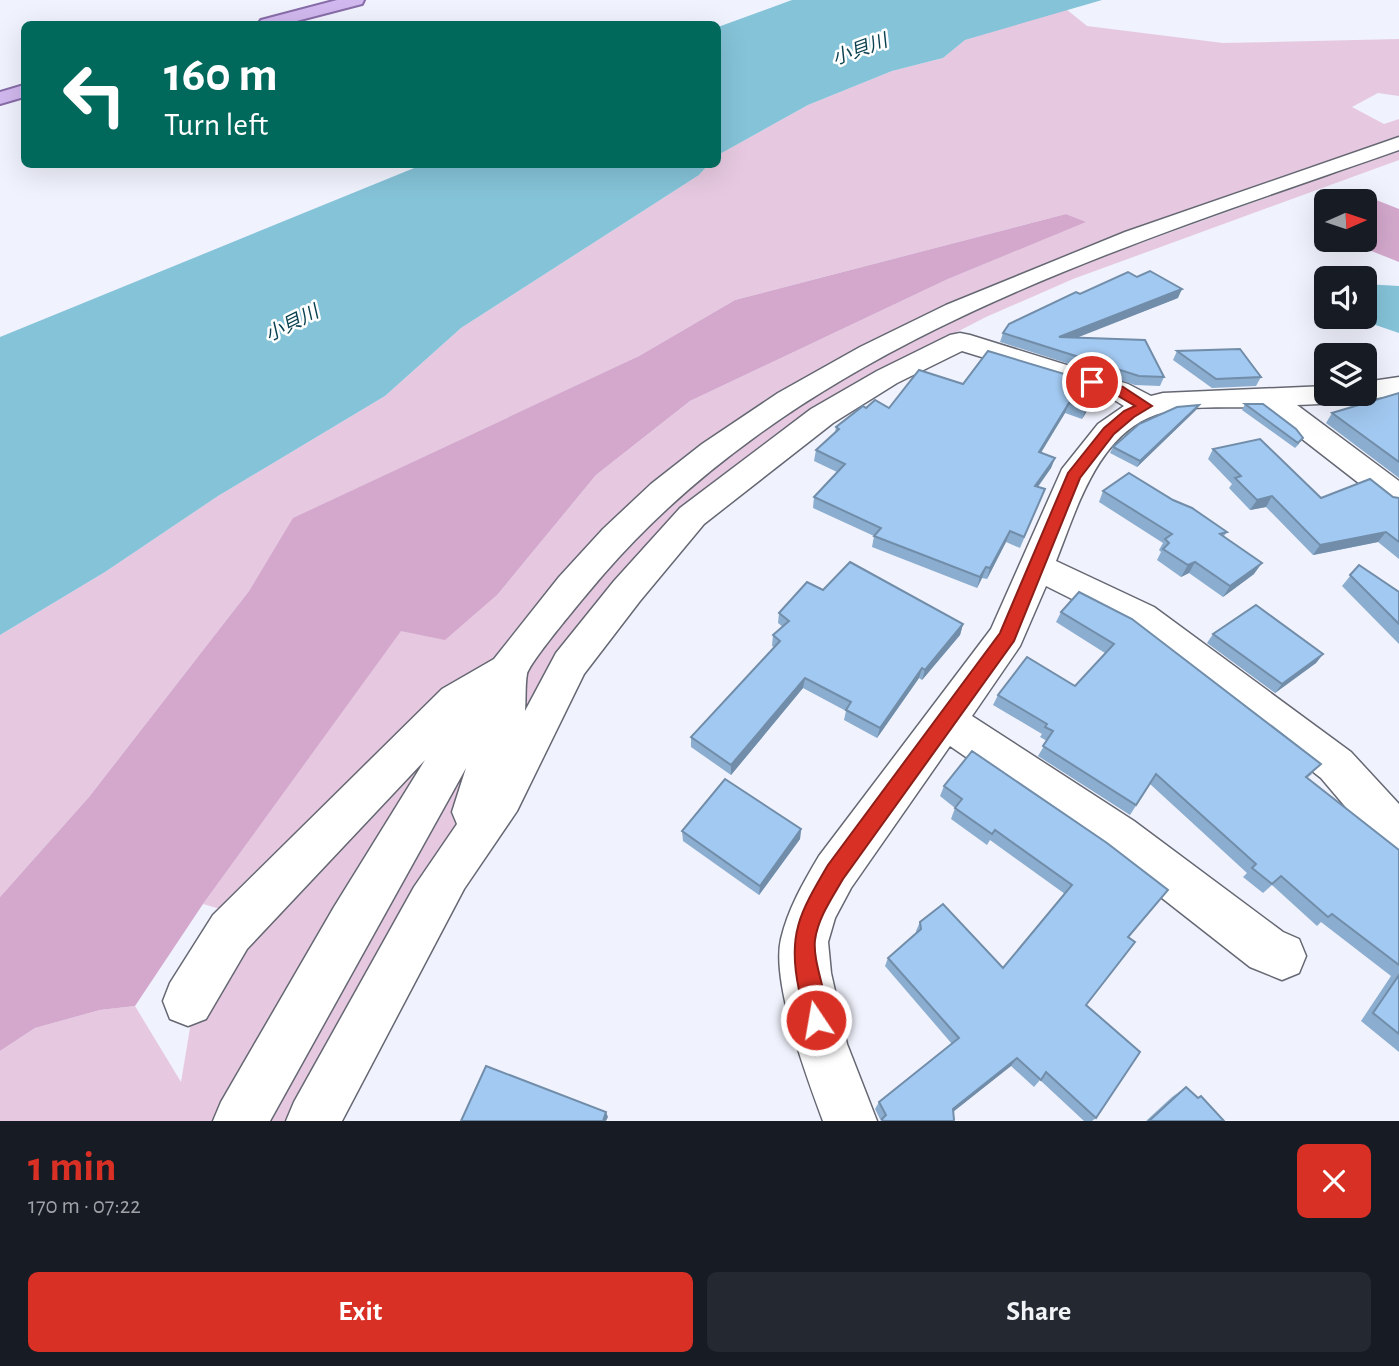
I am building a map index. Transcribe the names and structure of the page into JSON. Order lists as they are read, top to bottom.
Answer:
{
  "water": ["小貝川"],
  "north": "right",
  "page": {
    "turn": ["160 m", "Turn left"],
    "heading": ["1 min", "170 m · 07:22"],
    "buttons": ["Exit", "Share"]
  }
}
